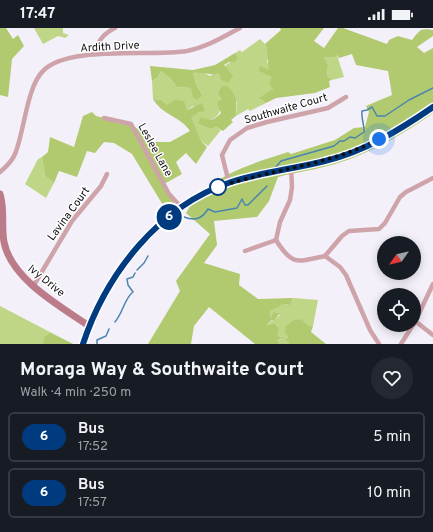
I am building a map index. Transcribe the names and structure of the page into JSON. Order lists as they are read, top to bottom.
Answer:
{
  "streets": {
    "main road": ["Ivy Drive"],
    "street": [
      "Ardith Drive",
      "Southwaite Court",
      "Leslee Lane",
      "Lavina Court"
    ]
  },
  "crossings": [
    ["Lavina Court", "Ivy Drive"]
  ],
  "lines": ["bus line 6"],
  "north": "bottom left",
  "page": {
    "status": "17:47",
    "on_map": "6",
    "heading": ["Moraga Way & Southwaite Court", "Walk · 4 min · 250 m"],
    "list": [
      {
        "mark": "6",
        "name": "Bus",
        "note": "17:52",
        "value": "5 min"
      },
      {
        "mark": "6",
        "name": "Bus",
        "note": "17:57",
        "value": "10 min"
      }
    ]
  }
}
